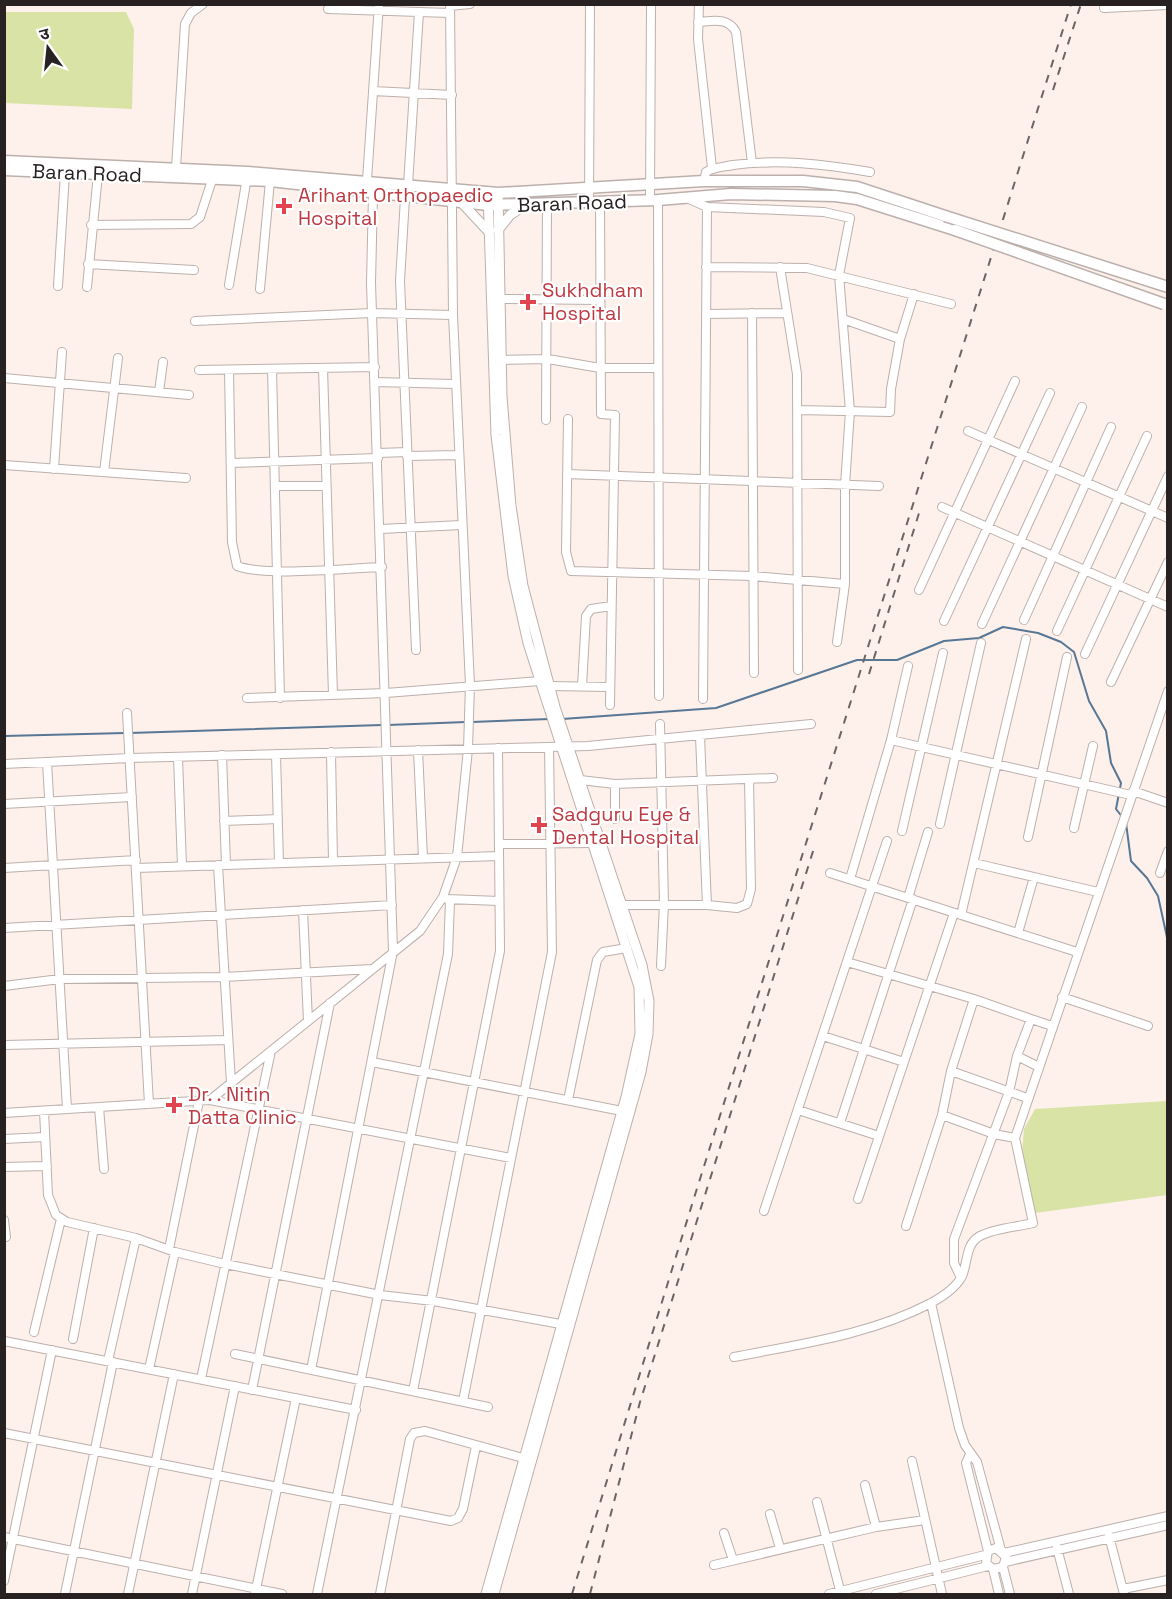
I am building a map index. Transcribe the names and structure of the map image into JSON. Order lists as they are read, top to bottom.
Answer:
{
  "streets": {
    "main road": ["Baran Road"]
  },
  "places": {
    "health": [
      "Arihant Orthopaedic Hospital",
      "Sukhdham Hospital",
      "Sadguru Eye & Dental Hospital",
      "Dr. . Nitin Datta Clinic"
    ]
  },
  "north": "top"
}
